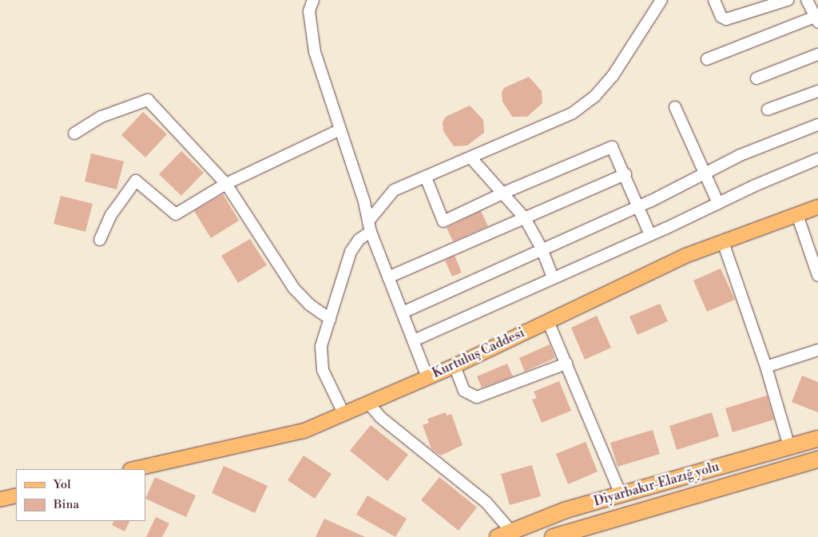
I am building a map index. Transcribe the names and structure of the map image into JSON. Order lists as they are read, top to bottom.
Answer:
{
  "streets": {
    "highway": ["Diyarbakır-Elazığ yolu"],
    "main road": ["Kurtuluş Caddesi"]
  },
  "legend": ["Yol", "Bina"]
}
